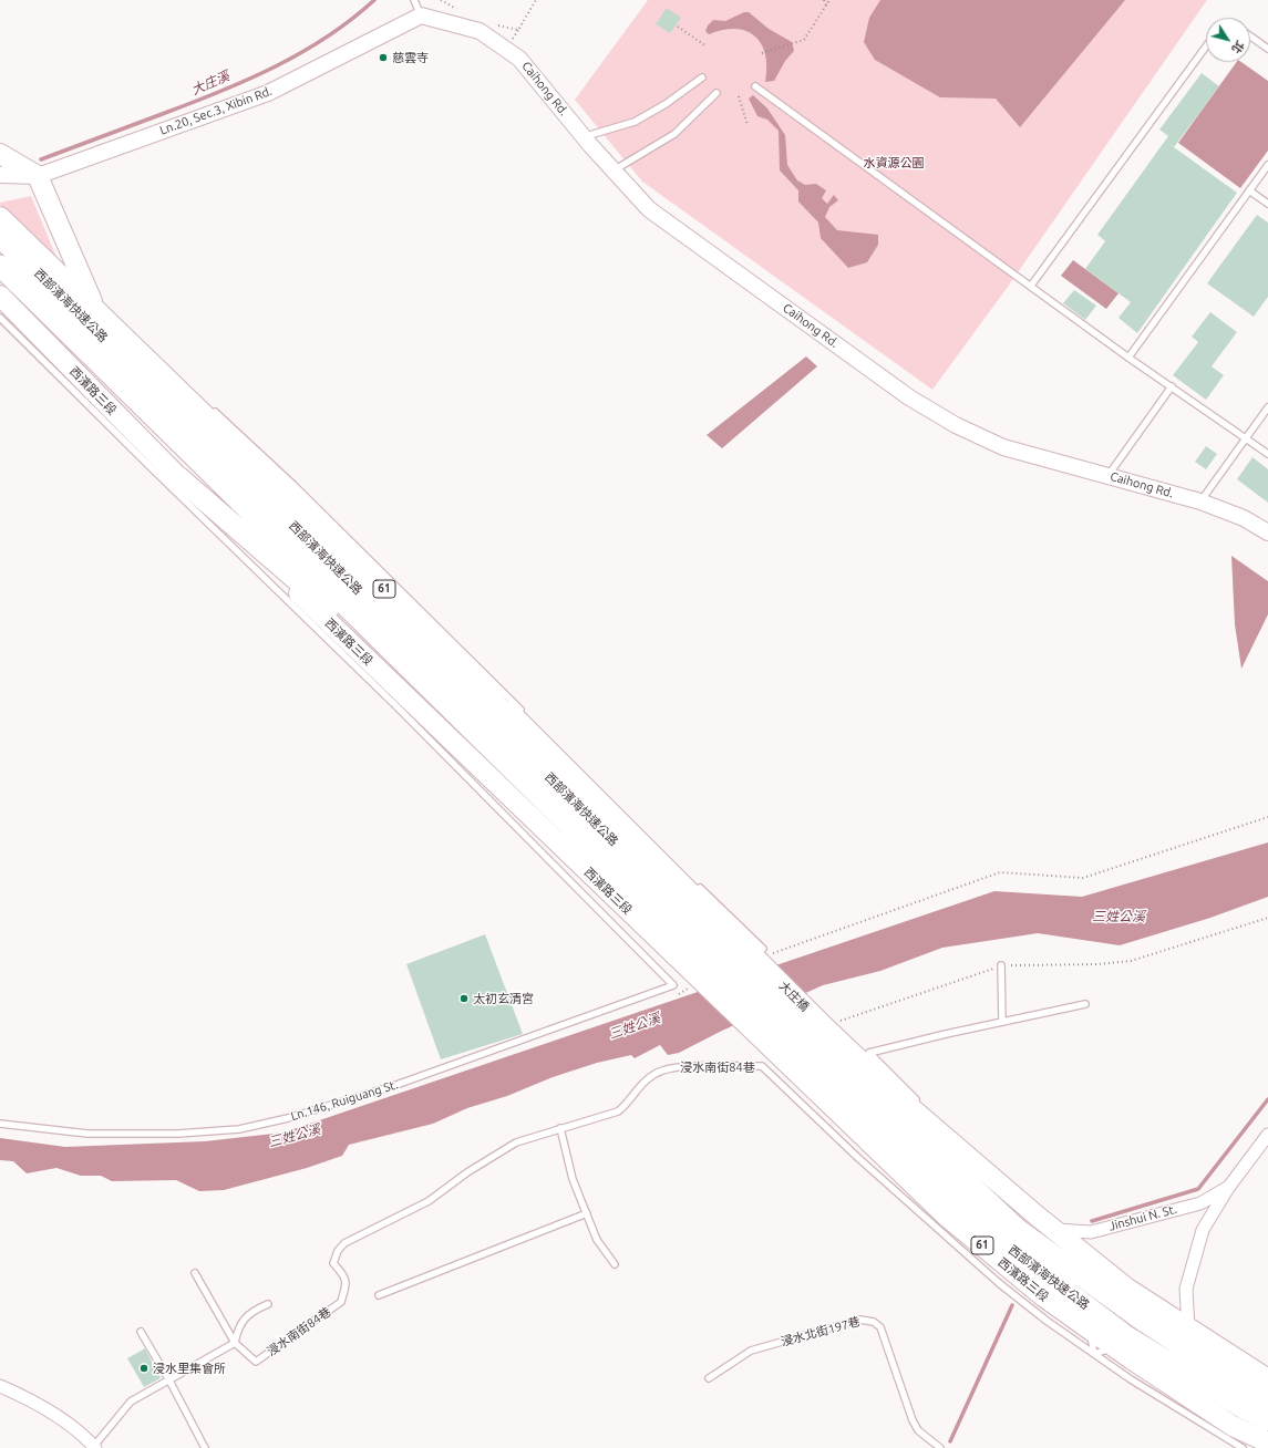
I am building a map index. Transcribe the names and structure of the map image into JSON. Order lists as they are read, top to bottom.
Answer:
{
  "streets": {
    "highway": ["西部濱海快速公路", "61", "大庄橋"],
    "main road": ["西濱路三段"],
    "street": ["Caihong Rd.", "Ln.20, Sec.3, Xibin Rd.", "Jinshui N. St."],
    "lane": ["浸水南街84巷", "Ln.146, Ruiguang St.", "浸水北街197巷"]
  },
  "crossings": [
    ["Caihong Rd.", "Ln.20, Sec.3, Xibin Rd."],
    ["西部濱海快速公路", "61"],
    ["西部濱海快速公路", "大庄橋"],
    ["西濱路三段", "浸水南街84巷"],
    ["西濱路三段", "Ln.146, Ruiguang St."],
    ["61", "大庄橋"],
    ["61", "Jinshui N. St."]
  ],
  "water": ["大庄溪", "三姓公溪"],
  "parks": ["水資源公園"],
  "places": ["慈雲寺", "太初玄清宮", "浸水里集會所"],
  "north": "bottom right"
}
